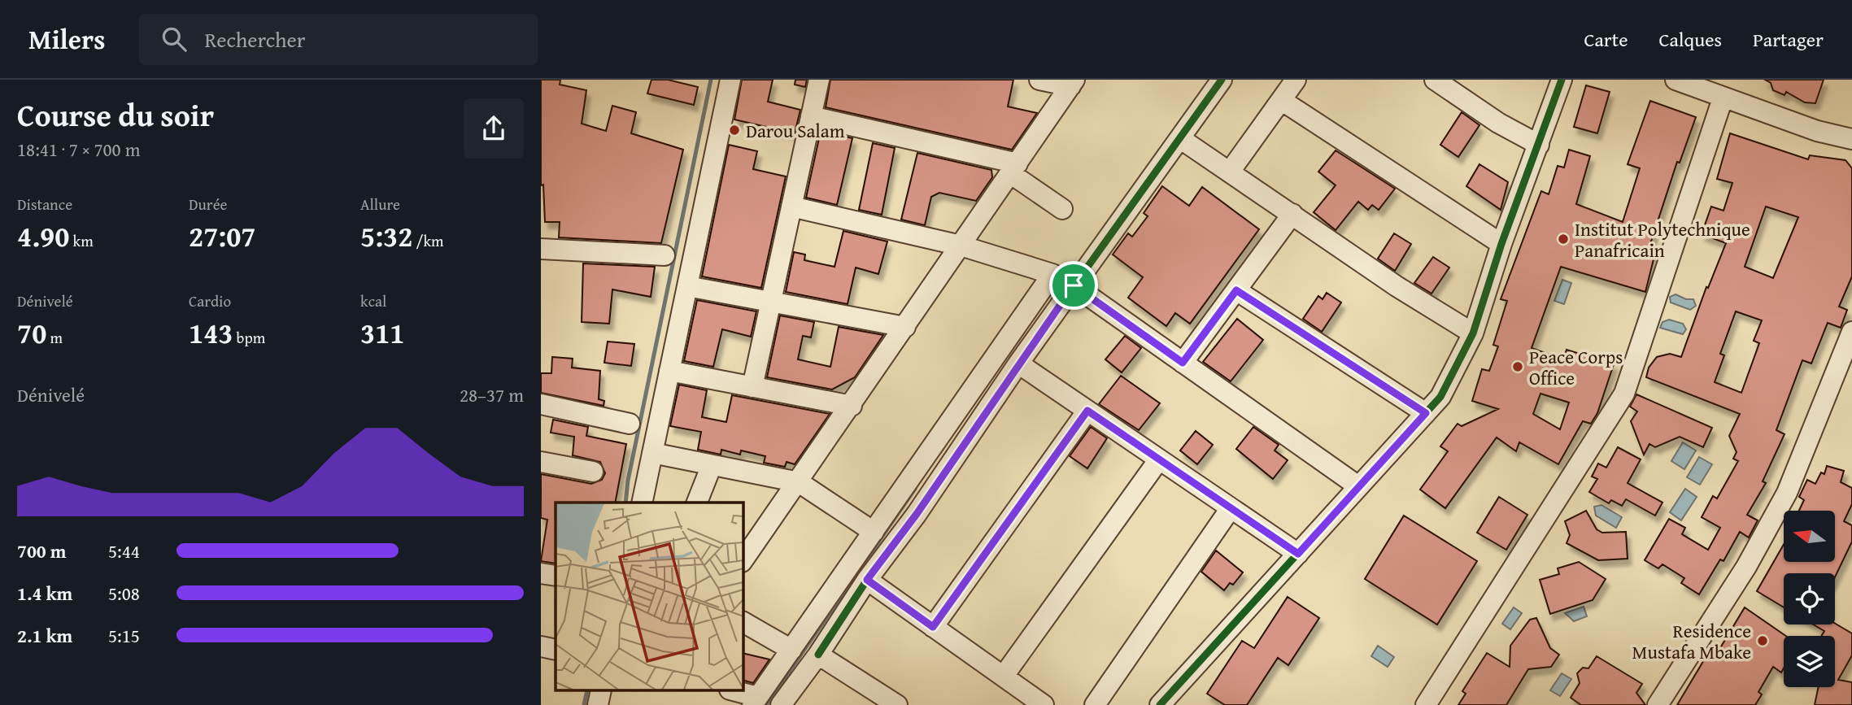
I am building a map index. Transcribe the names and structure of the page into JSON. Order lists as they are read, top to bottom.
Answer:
{
  "places": [
    "Darou Salam",
    "Institut Polytechnique Panafricain",
    "Peace Corps Office",
    "Residence Mustafa Mbake"
  ],
  "north": "left",
  "page": {
    "header": "Milers",
    "search": "Rechercher",
    "nav": ["Carte", "Calques", "Partager"],
    "heading": ["Course du soir", "18:41 · 7 × 700 m"],
    "stats": [
      ["Distance", "4.90 km"],
      ["Durée", "27:07"],
      ["Allure", "5:32 /km"],
      ["Dénivelé", "70 m"],
      ["Cardio", "143 bpm"],
      ["kcal", "311"]
    ],
    "chart": ["Dénivelé", "28–37 m"],
    "list": [
      {
        "name": "700 m",
        "note": "5:44"
      },
      {
        "name": "1.4 km",
        "note": "5:08"
      },
      {
        "name": "2.1 km",
        "note": "5:15"
      }
    ]
  }
}
